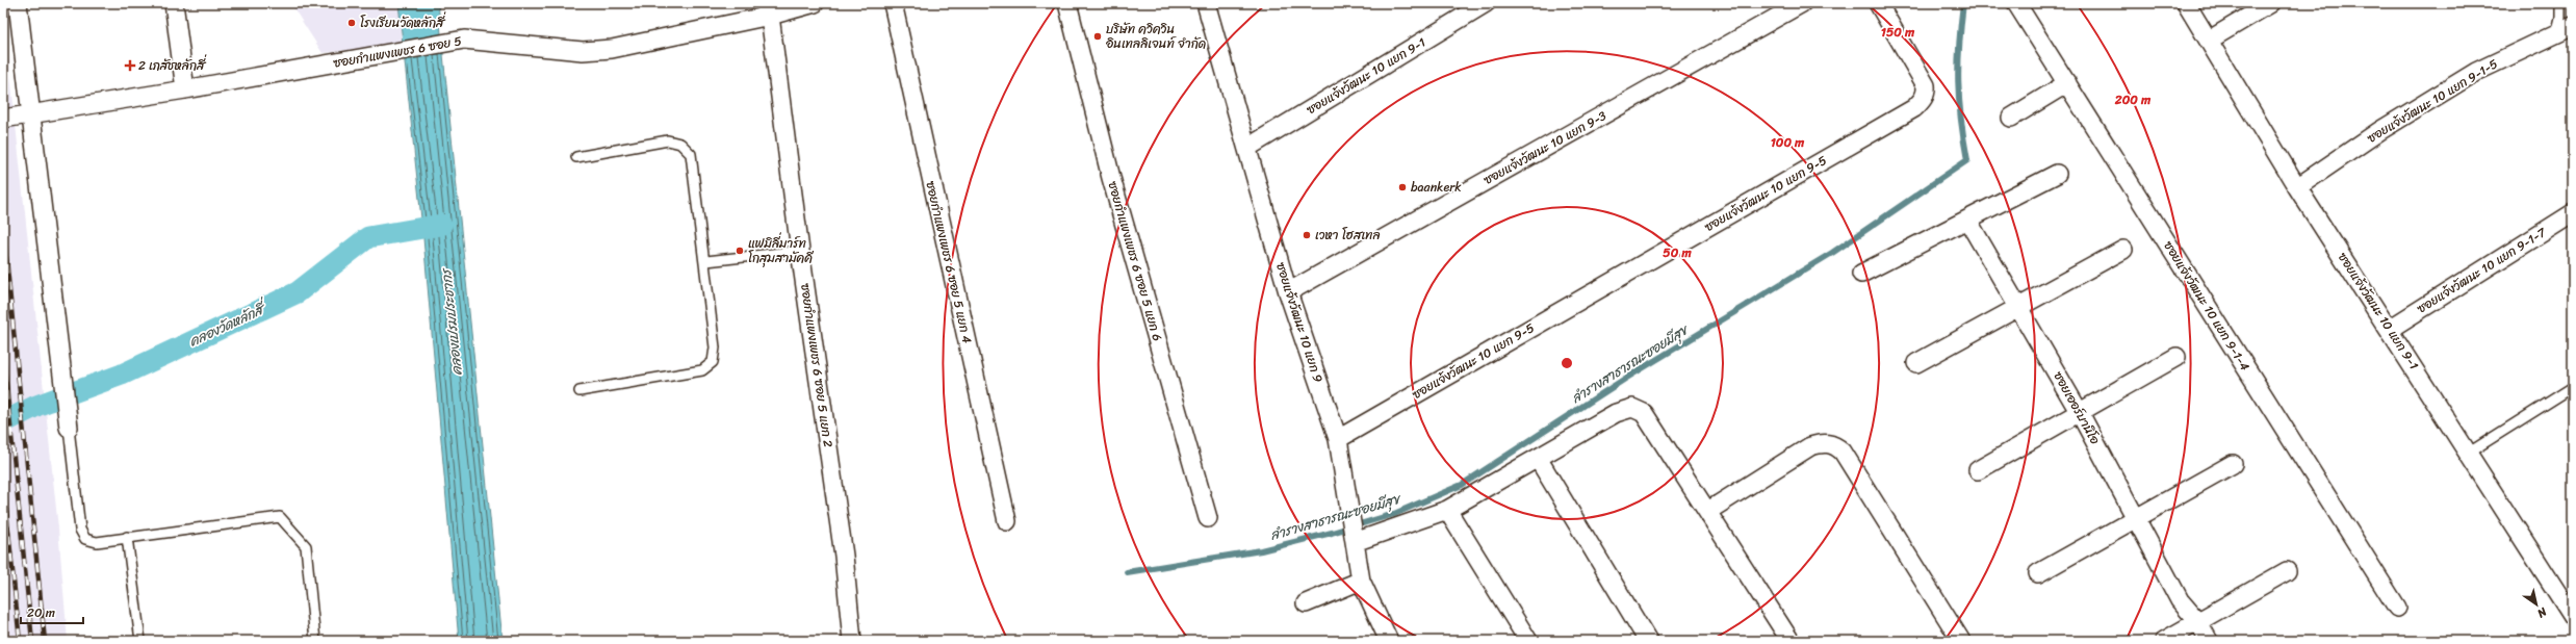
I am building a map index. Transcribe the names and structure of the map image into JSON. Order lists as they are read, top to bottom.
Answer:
{
  "streets": {
    "street": [
      "ซอยกำแพงเพชร 6 ซอย 5",
      "ซอยแจ้งวัฒนะ 10 แยก 9-1",
      "ซอยแจ้งวัฒนะ 10 แยก 9-1-5",
      "ซอยแจ้งวัฒนะ 10 แยก 9-3",
      "ซอยแจ้งวัฒนะ 10 แยก 9-5",
      "ซอยกำแพงเพชร 6 ซอย 5 แยก 6",
      "ซอยกำแพงเพชร 6 ซอย 5 แยก 4",
      "ซอยแจ้งวัฒนะ 10 แยก 9-1-7",
      "ซอยแจ้งวัฒนะ 10 แยก 9-1-4",
      "ซอยแจ้งวัฒนะ 10 แยก 9",
      "ซอยกำแพงเพชร 6 ซอย 5 แยก 2",
      "ซอยเออร์บานิโอ"
    ]
  },
  "crossings": [
    ["ซอยกำแพงเพชร 6 ซอย 5", "ซอยกำแพงเพชร 6 ซอย 5 แยก 2"],
    ["ซอยแจ้งวัฒนะ 10 แยก 9-1", "ซอยแจ้งวัฒนะ 10 แยก 9-1-5"],
    ["ซอยแจ้งวัฒนะ 10 แยก 9-1", "ซอยแจ้งวัฒนะ 10 แยก 9-1-7"],
    ["ซอยแจ้งวัฒนะ 10 แยก 9-1", "ซอยแจ้งวัฒนะ 10 แยก 9"],
    ["ซอยแจ้งวัฒนะ 10 แยก 9-3", "ซอยแจ้งวัฒนะ 10 แยก 9"],
    ["ซอยแจ้งวัฒนะ 10 แยก 9-5", "ซอยแจ้งวัฒนะ 10 แยก 9"]
  ],
  "water": ["คลองเปรมประชากร", "คลองวัดหลักสี่", "ลำรางสาธารณะซอยมีสุข"],
  "places": {
    "other": [
      "โรงเรียนวัดหลักสี่",
      "บริษัท ควิควิน อินเทลลิเจนท์ จำกัด",
      "baankerk",
      "เวหา โฮสเทล",
      "แฟมิลี่มาร์ท โกสุมสามัคคี"
    ],
    "health": ["2 เภสัชหลักสี่"]
  },
  "scale_bar": "20 m",
  "north": "bottom right",
  "rings": [
    "150 m",
    "200 m",
    "100 m",
    "50 m"
  ]
}
